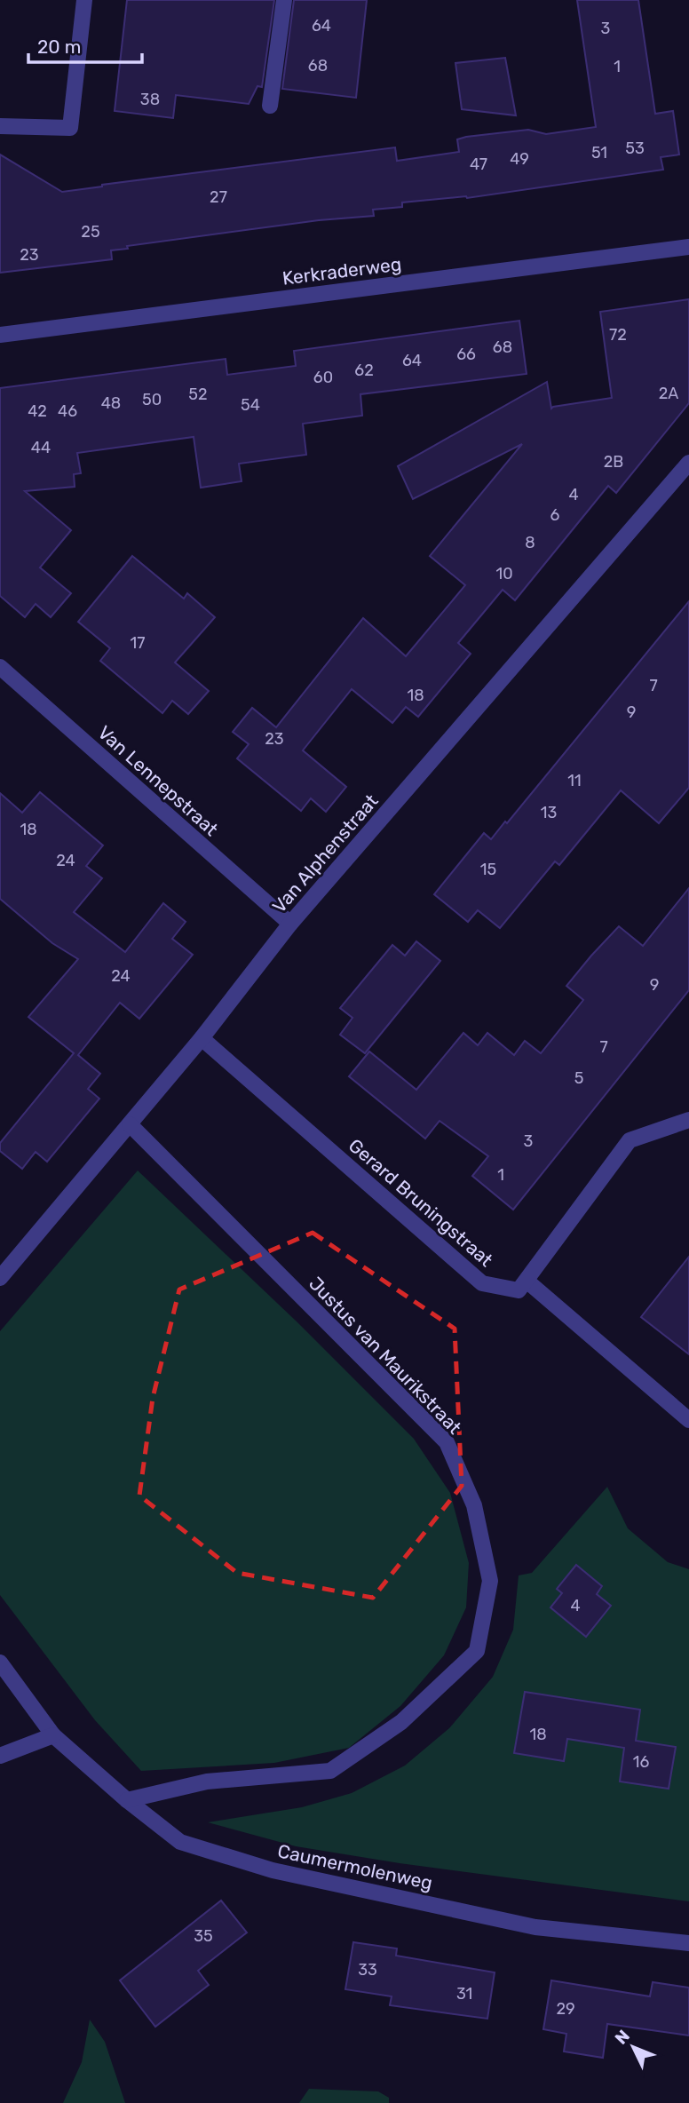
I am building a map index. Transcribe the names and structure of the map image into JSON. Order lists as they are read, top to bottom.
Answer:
{
  "streets": {
    "street": [
      "Kerkraderweg",
      "Van Lennepstraat",
      "Van Alphenstraat",
      "Gerard Bruningstraat",
      "Justus van Maurikstraat",
      "Caumermolenweg"
    ]
  },
  "crossings": [
    ["Van Lennepstraat", "Van Alphenstraat"],
    ["Van Alphenstraat", "Gerard Bruningstraat"],
    ["Van Alphenstraat", "Justus van Maurikstraat"],
    ["Justus van Maurikstraat", "Caumermolenweg"]
  ],
  "house_numbers": [
    "64",
    "3",
    "68",
    "1",
    "38",
    "53",
    "51",
    "49",
    "47",
    "27",
    "25",
    "23",
    "72",
    "68",
    "66",
    "64",
    "62",
    "60",
    "2A",
    "52",
    "50",
    "48",
    "54",
    "42",
    "46",
    "44",
    "2B",
    "4",
    "6",
    "8",
    "10",
    "17",
    "7",
    "18",
    "9",
    "23",
    "11",
    "13",
    "18",
    "24",
    "15",
    "24",
    "9",
    "7",
    "5",
    "3",
    "1",
    "4",
    "18",
    "16",
    "35",
    "33",
    "31",
    "29"
  ],
  "scale_bar": "20 m",
  "north": "top left"
}
